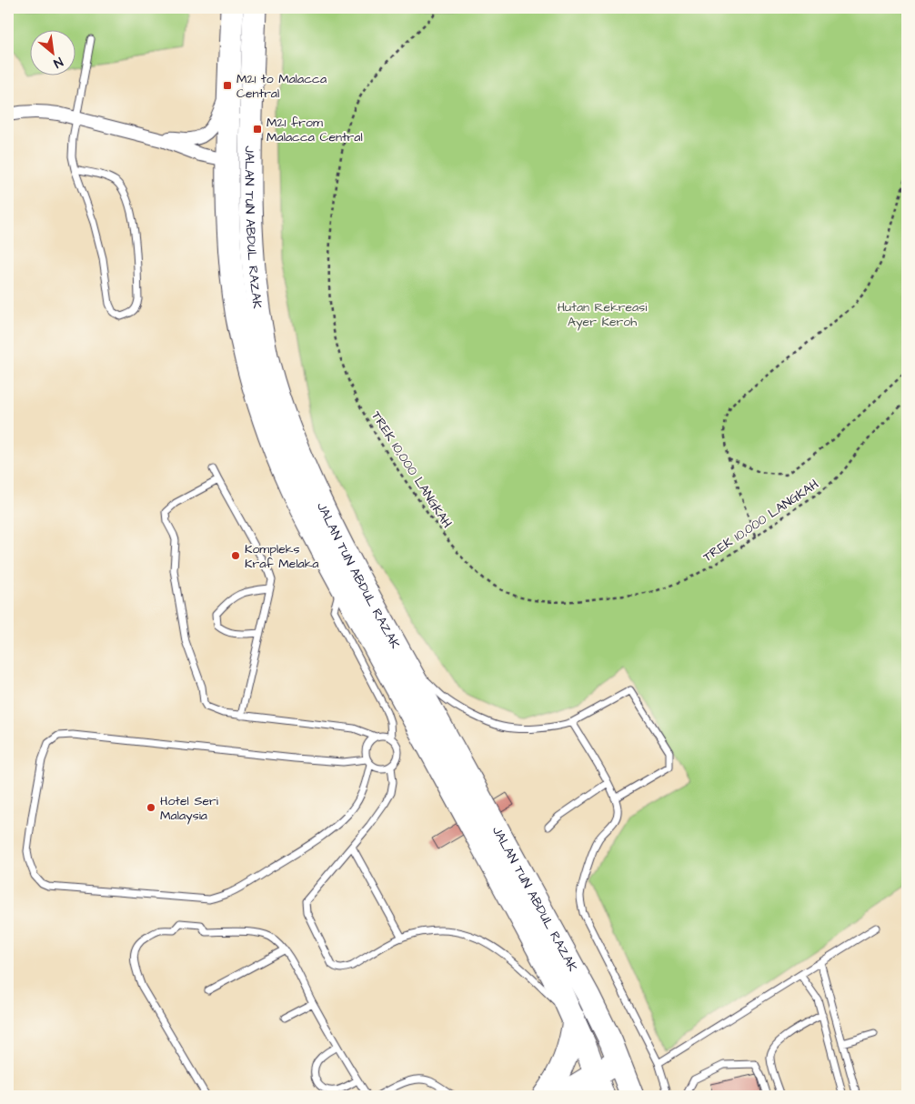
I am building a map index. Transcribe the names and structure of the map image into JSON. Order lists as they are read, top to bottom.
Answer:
{
  "streets": {
    "highway": ["JALAN TUN ABDUL RAZAK"],
    "path": ["TREK 10,000 LANGKAH"]
  },
  "parks": ["Hutan Rekreasi Ayer Keroh"],
  "places": {
    "transit": ["M21 to Malacca Central", "M21 from Malacca Central"],
    "other": ["Kompleks Kraf Melaka", "Hotel Seri Malaysia"]
  },
  "north": "bottom right"
}
